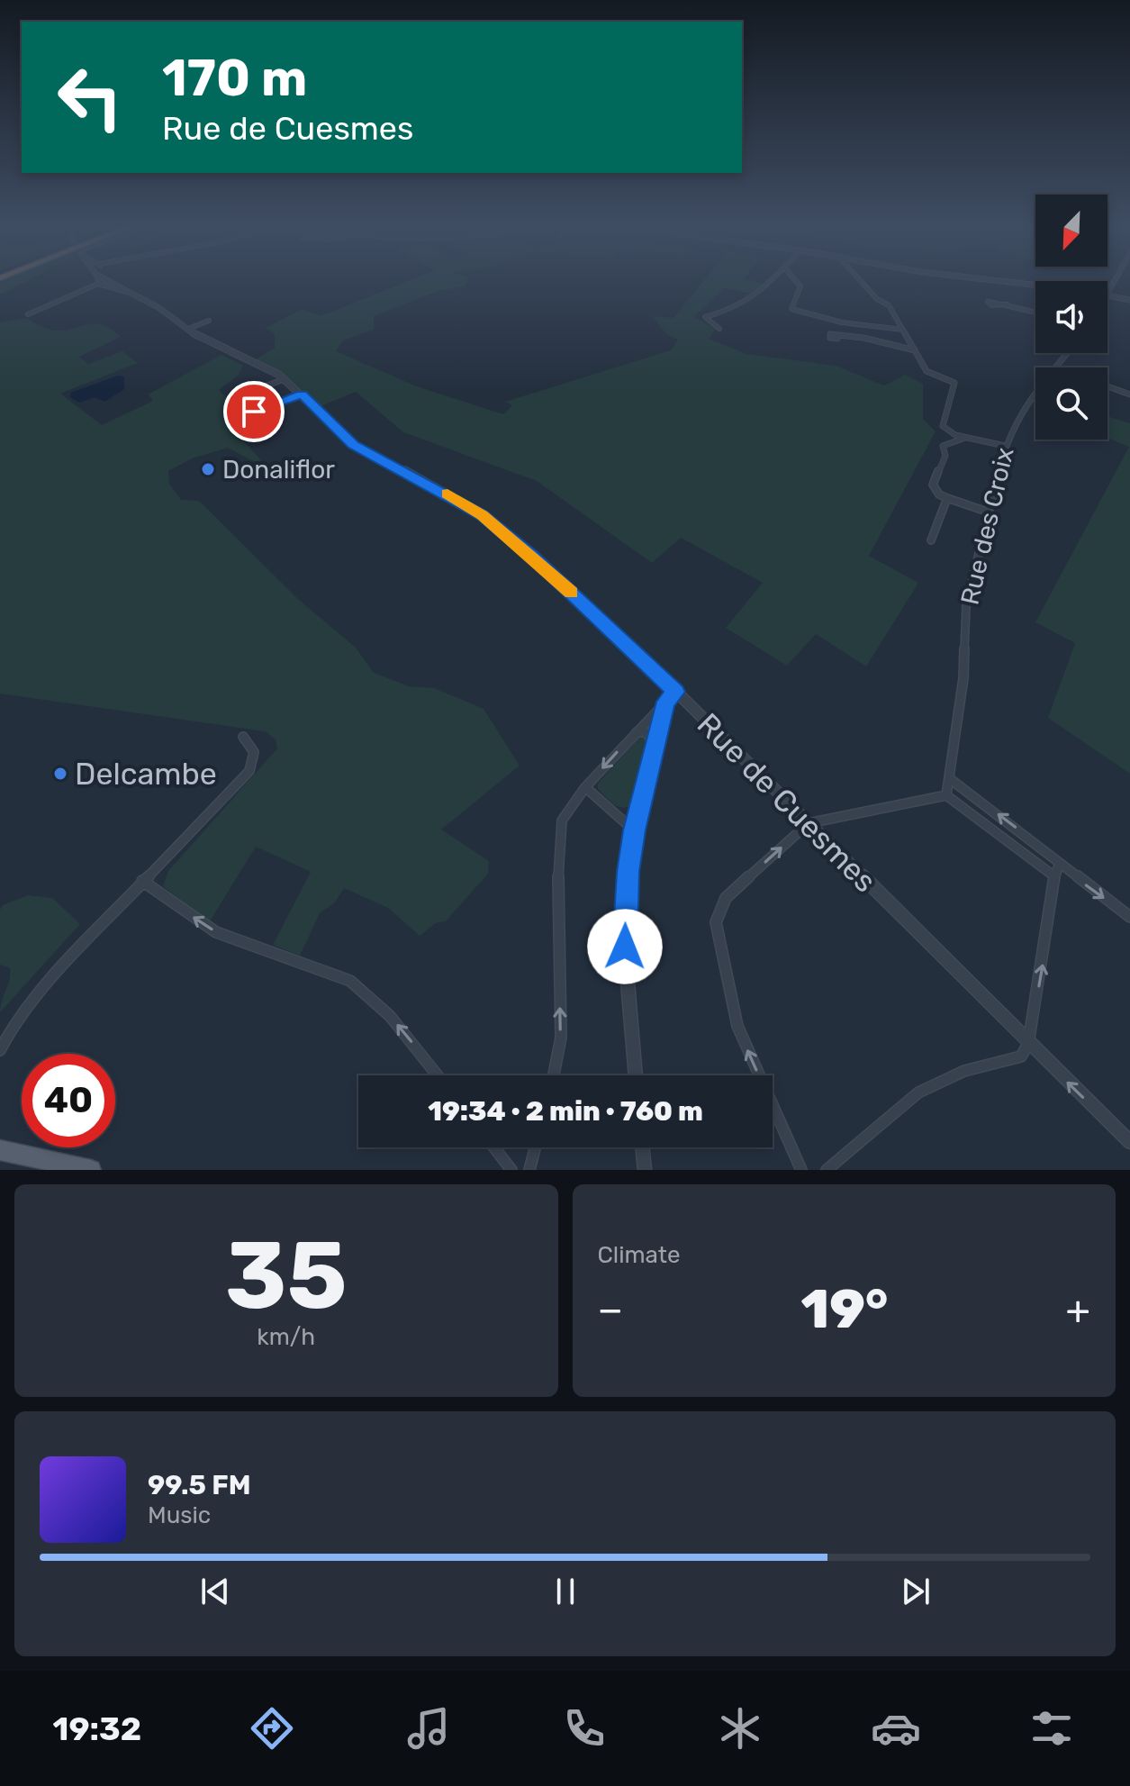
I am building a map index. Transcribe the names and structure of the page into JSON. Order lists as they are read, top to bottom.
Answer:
{
  "streets": {
    "street": ["Rue des Croix", "Rue de Cuesmes"]
  },
  "places": ["Donaliflor", "Delcambe"],
  "north": "bottom left",
  "page": {
    "turn": ["170 m", "Rue de Cuesmes"],
    "limit": "40",
    "trip": "19:34 · 2 min · 760 m",
    "tile": [
      ["35", "km/h"],
      "Climate"
    ],
    "heat": ["−", "19°", "+"],
    "song": ["99.5 FM", "Music"],
    "tabs": "19:32"
  }
}
